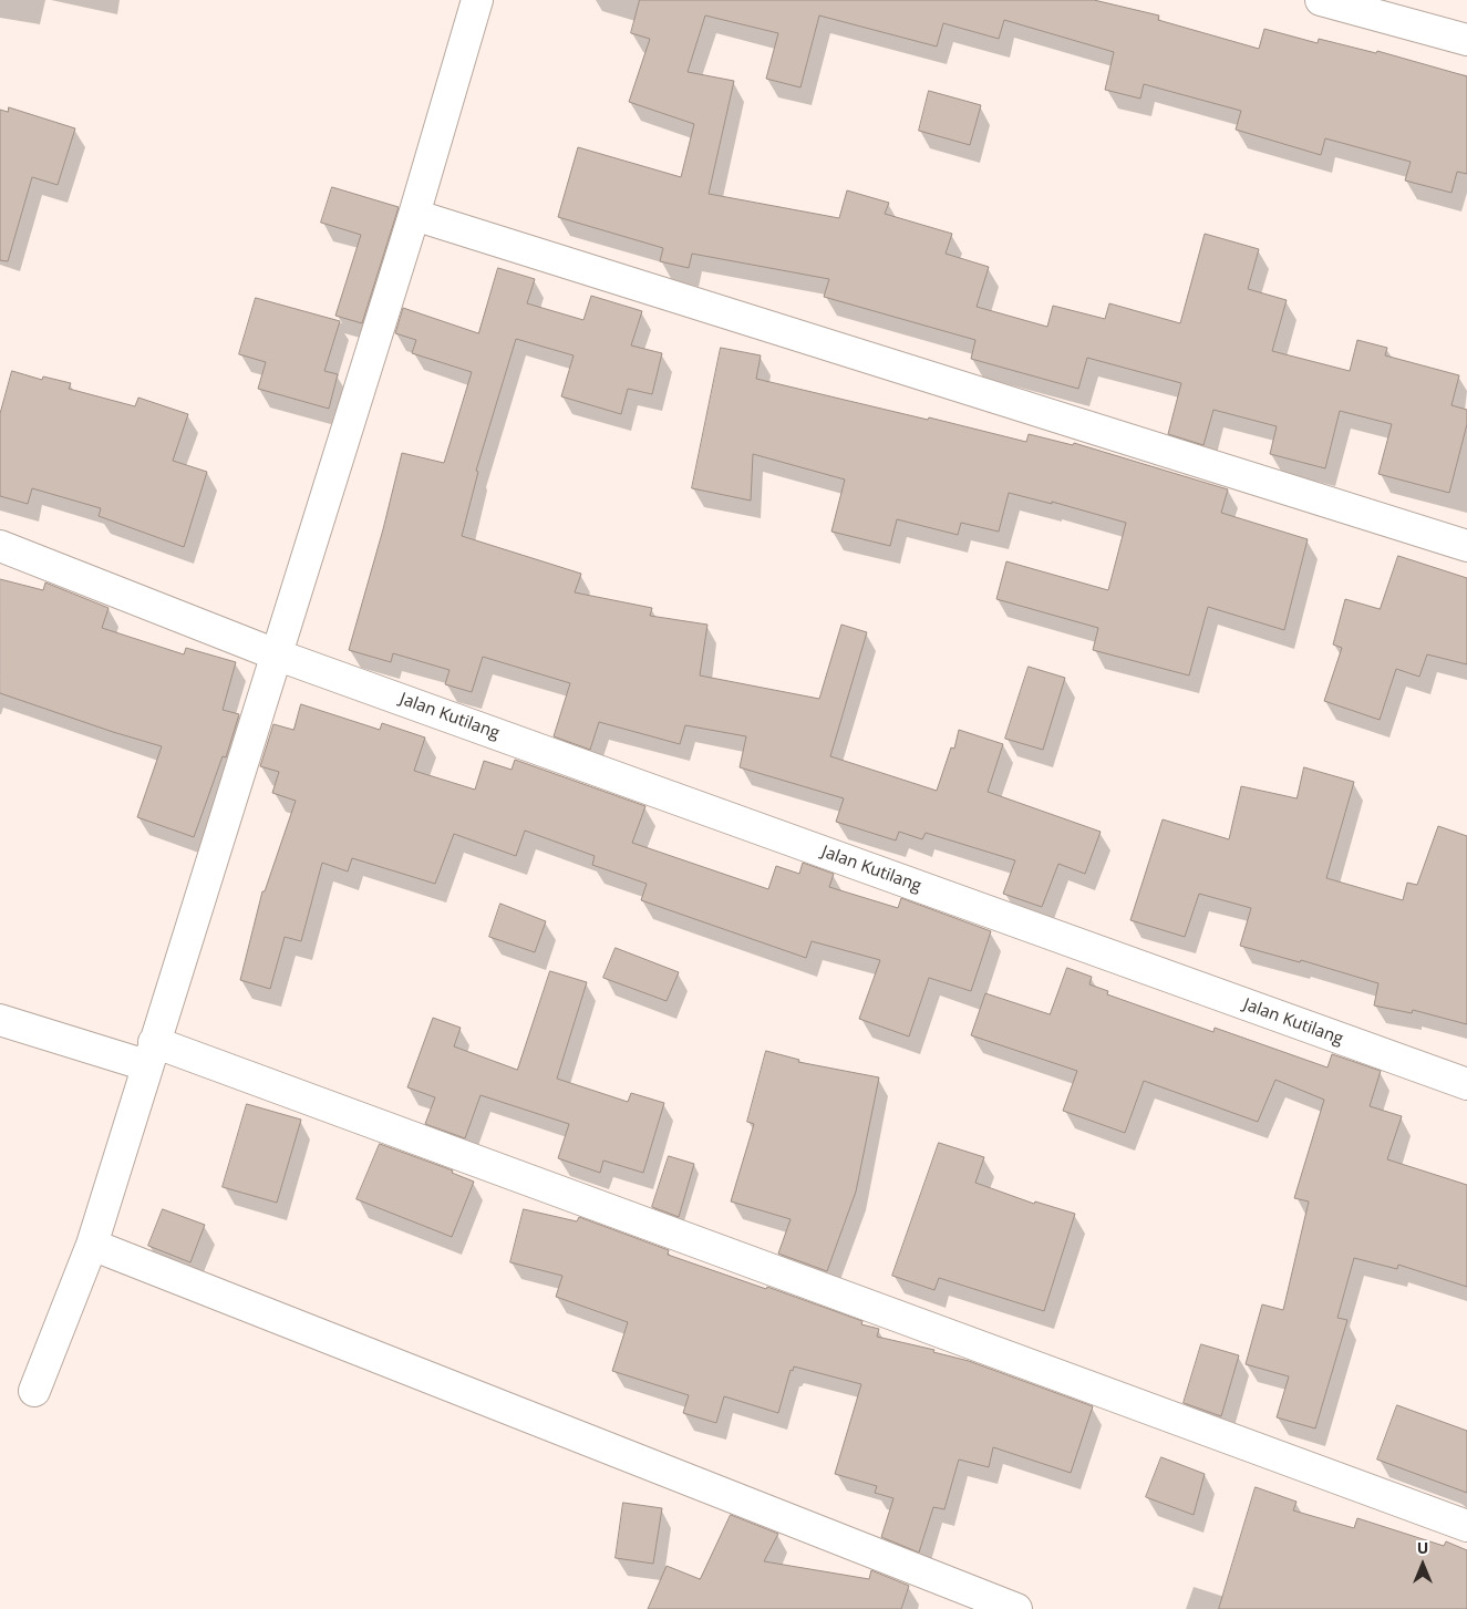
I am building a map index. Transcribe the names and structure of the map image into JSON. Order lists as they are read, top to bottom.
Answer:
{
  "streets": {
    "street": ["Jalan Kutilang"]
  },
  "north": "top"
}
